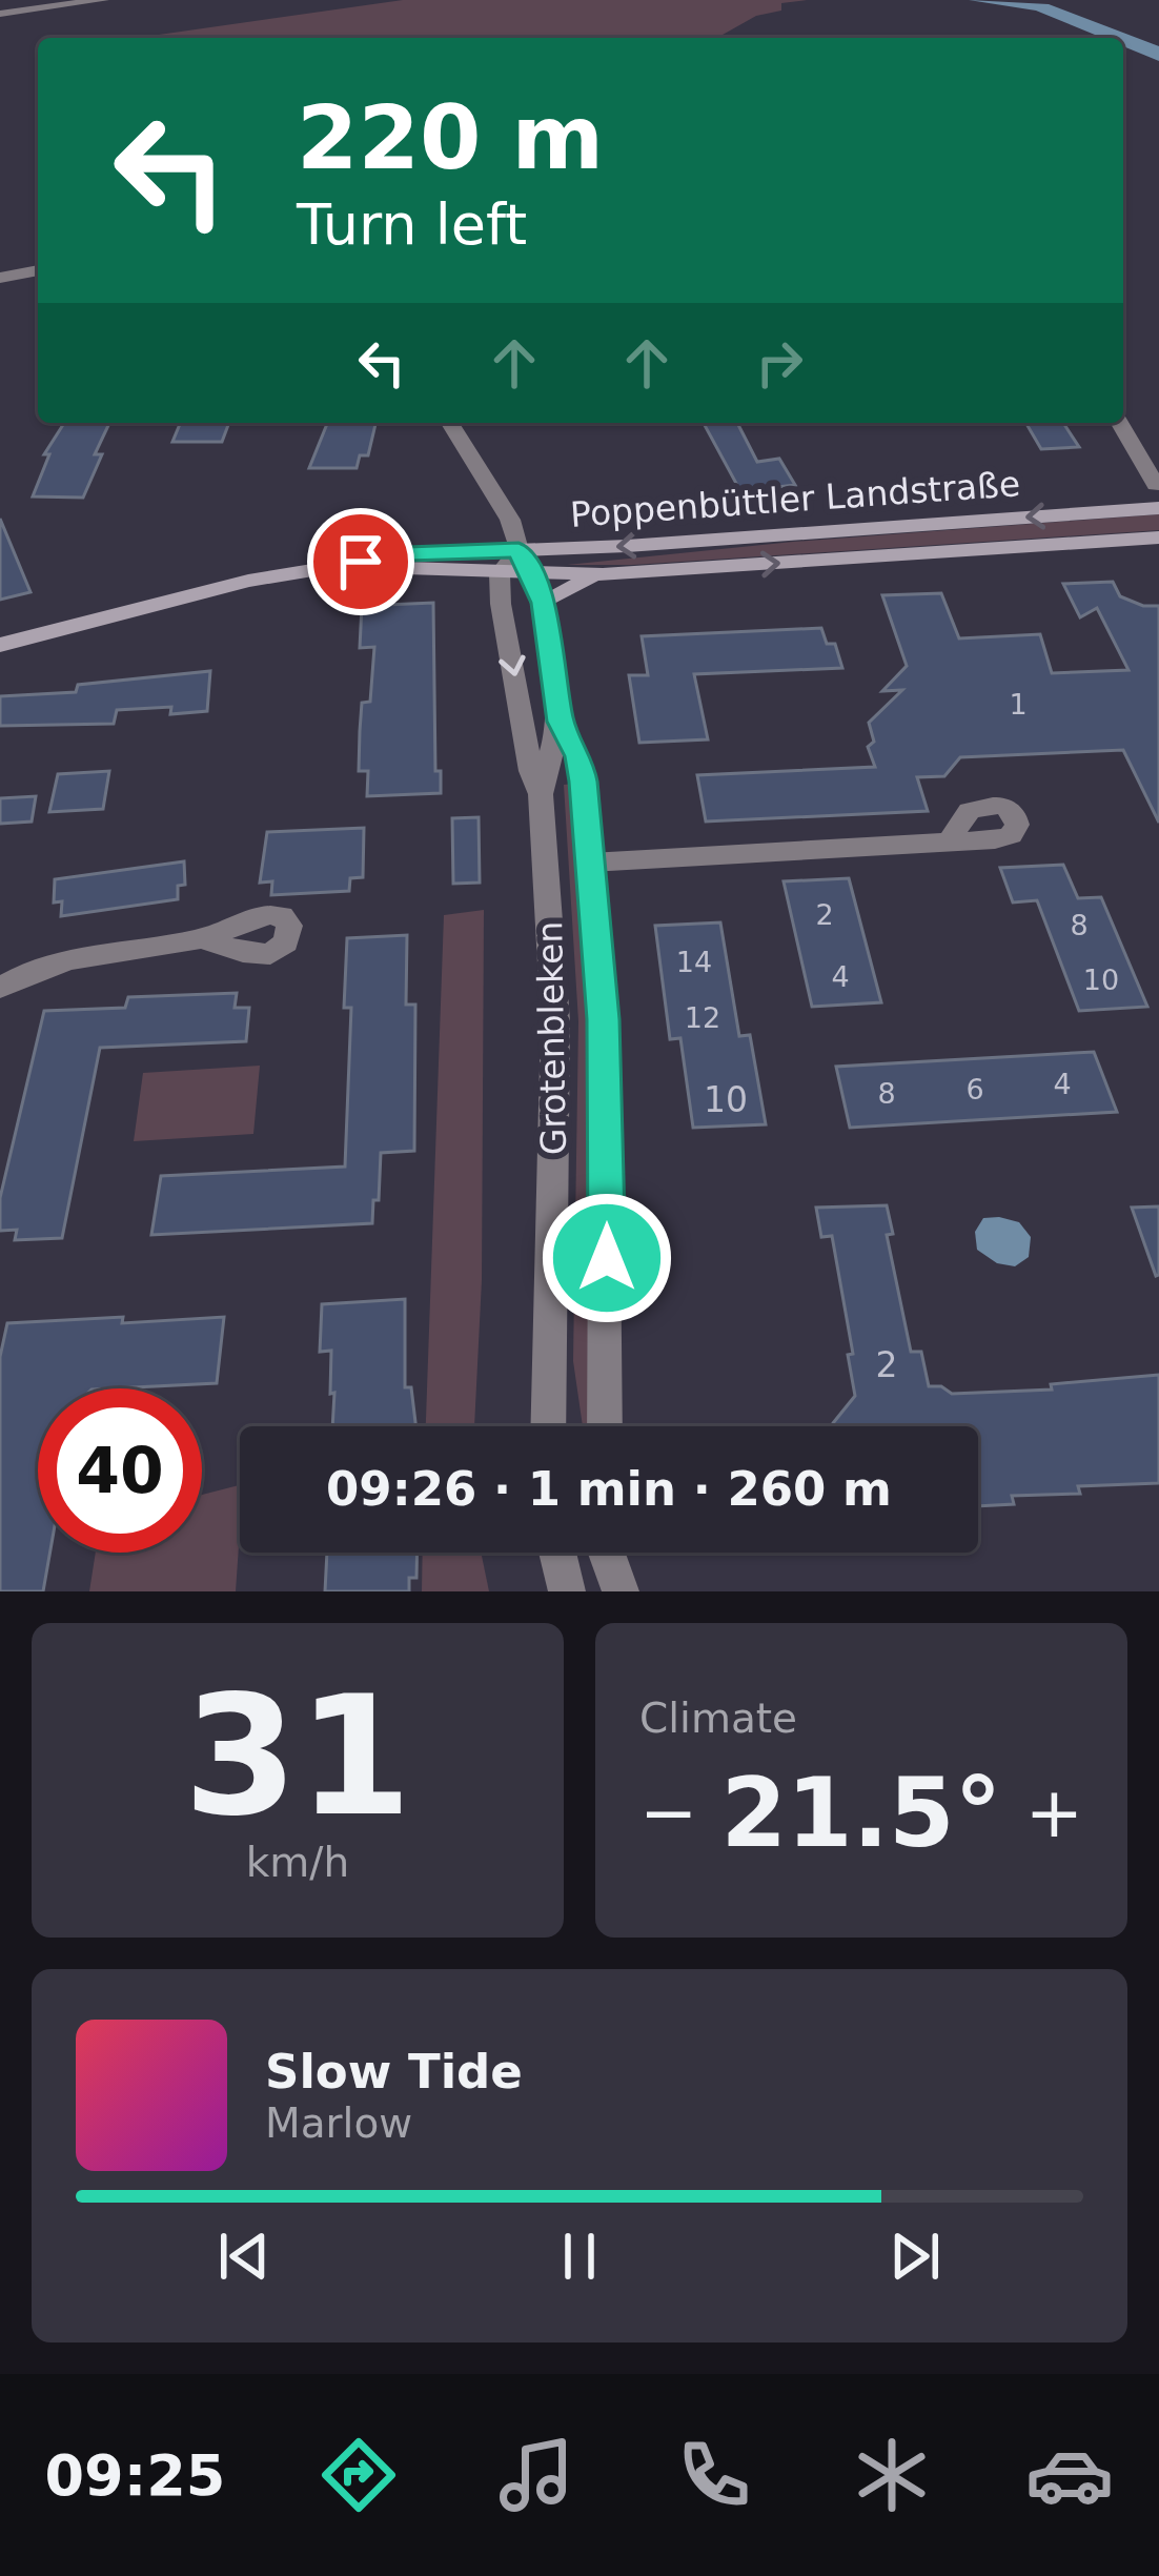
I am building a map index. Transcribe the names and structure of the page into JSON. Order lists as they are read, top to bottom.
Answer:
{
  "streets": {
    "main road": ["Poppenbüttler Landstraße"],
    "street": ["Grotenbleken"]
  },
  "crossings": [
    ["Poppenbüttler Landstraße", "Grotenbleken"]
  ],
  "house_numbers": [
    "1",
    "2",
    "8",
    "14",
    "4",
    "10",
    "12",
    "4",
    "6",
    "8",
    "10",
    "2"
  ],
  "page": {
    "turn": ["220 m", "Turn left"],
    "limit": "40",
    "trip": "09:26 · 1 min · 260 m",
    "tile": [
      ["31", "km/h"],
      "Climate"
    ],
    "heat": ["−", "21.5°", "+"],
    "song": ["Slow Tide", "Marlow"],
    "tabs": "09:25"
  }
}
